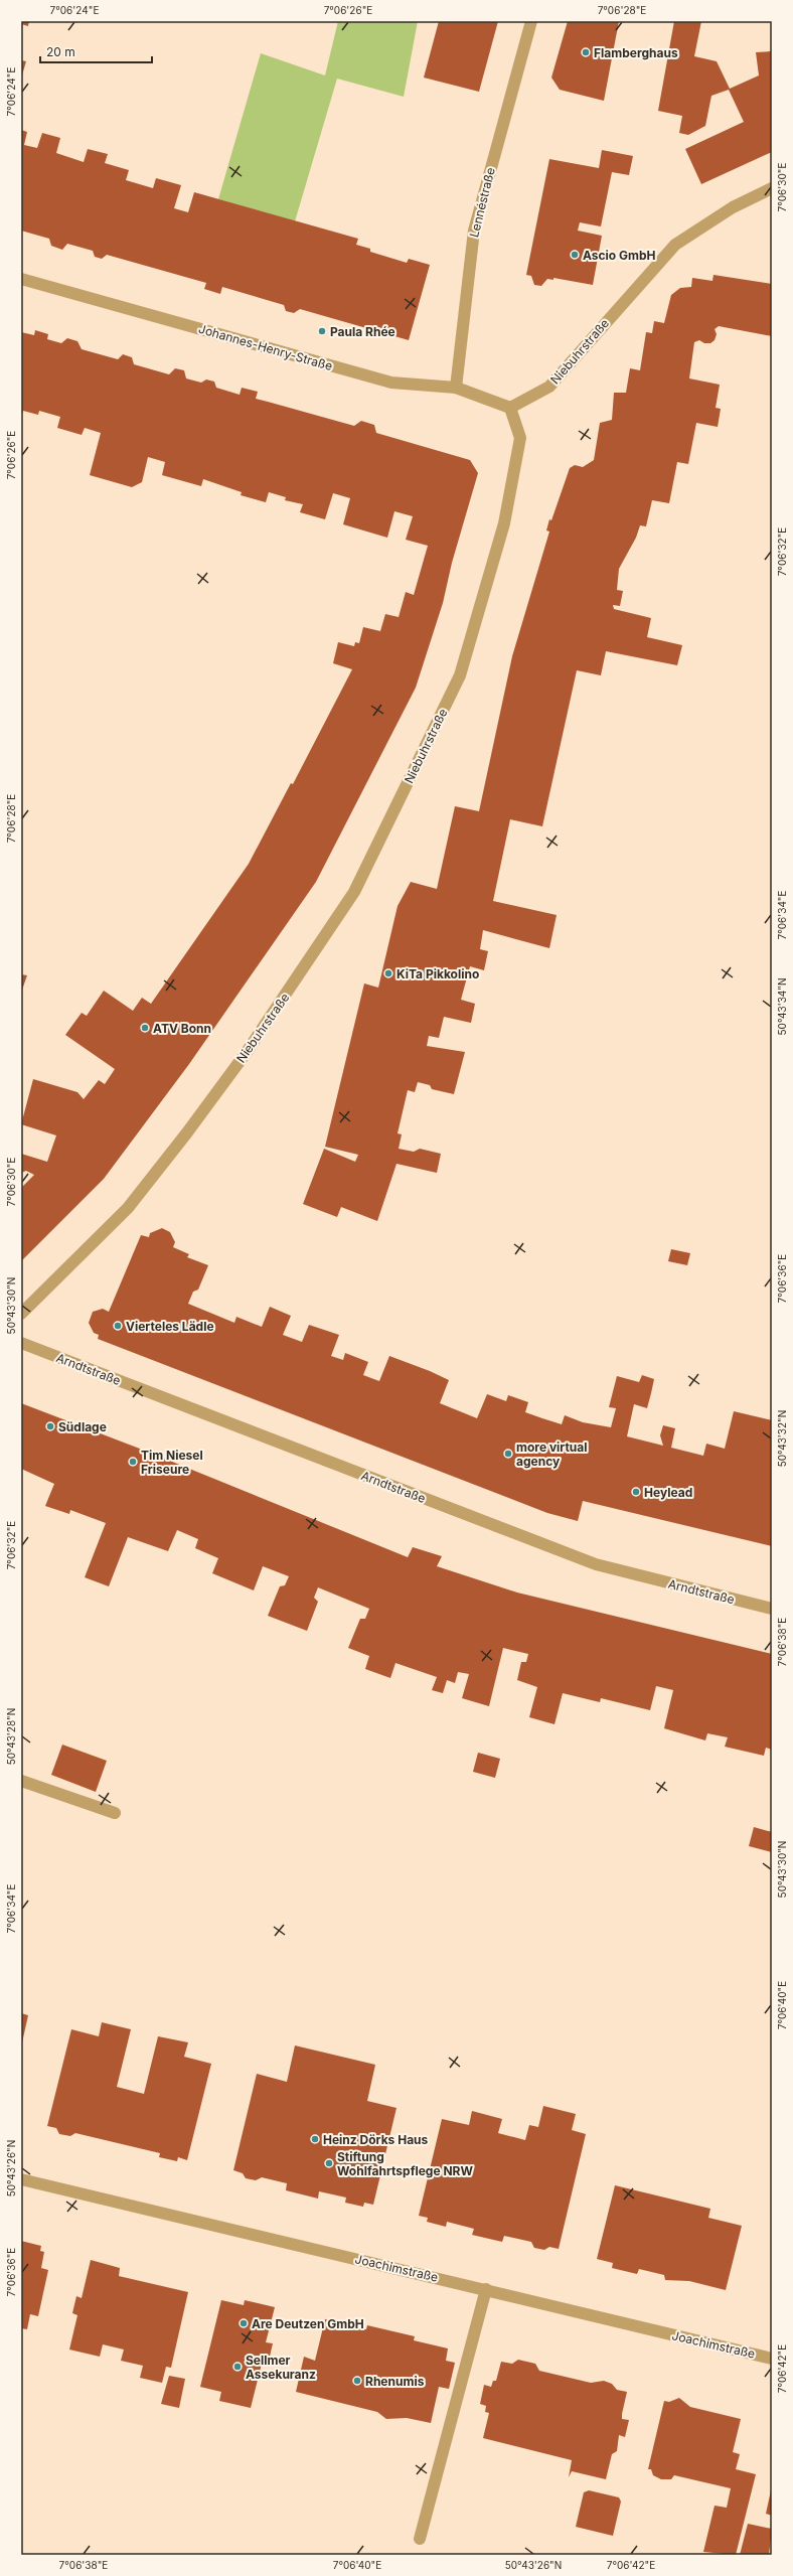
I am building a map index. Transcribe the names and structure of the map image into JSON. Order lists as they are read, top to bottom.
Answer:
{
  "streets": {
    "street": [
      "Lennéstraße",
      "Johannes-Henry-Straße",
      "Niebuhrstraße",
      "Arndtstraße",
      "Joachimstraße"
    ]
  },
  "crossings": [
    ["Lennéstraße", "Johannes-Henry-Straße"],
    ["Johannes-Henry-Straße", "Niebuhrstraße"]
  ],
  "places": [
    "Flamberghaus",
    "Ascio GmbH",
    "Paula Rhée",
    "KiTa Pikkolino",
    "ATV Bonn",
    "Vierteles Lädle",
    "Südlage",
    "more virtual agency",
    "Tim Niesel Friseure",
    "Heylead",
    "Heinz Dörks Haus",
    "Stiftung Wohlfahrtspflege NRW",
    "Are Deutzen GmbH",
    "Sellmer Assekuranz",
    "Rhenumis"
  ],
  "scale_bar": "20 m",
  "coordinates": [
    "7°06'24\"E",
    "7°06'26\"E",
    "7°06'28\"E",
    "7°06'30\"E",
    "7°06'32\"E",
    "7°06'34\"E",
    "50°43'34\"N",
    "7°06'36\"E",
    "50°43'30\"N",
    "50°43'32\"N",
    "7°06'38\"E",
    "50°43'28\"N",
    "7°06'40\"E",
    "50°43'26\"N",
    "7°06'42\"E"
  ]
}
